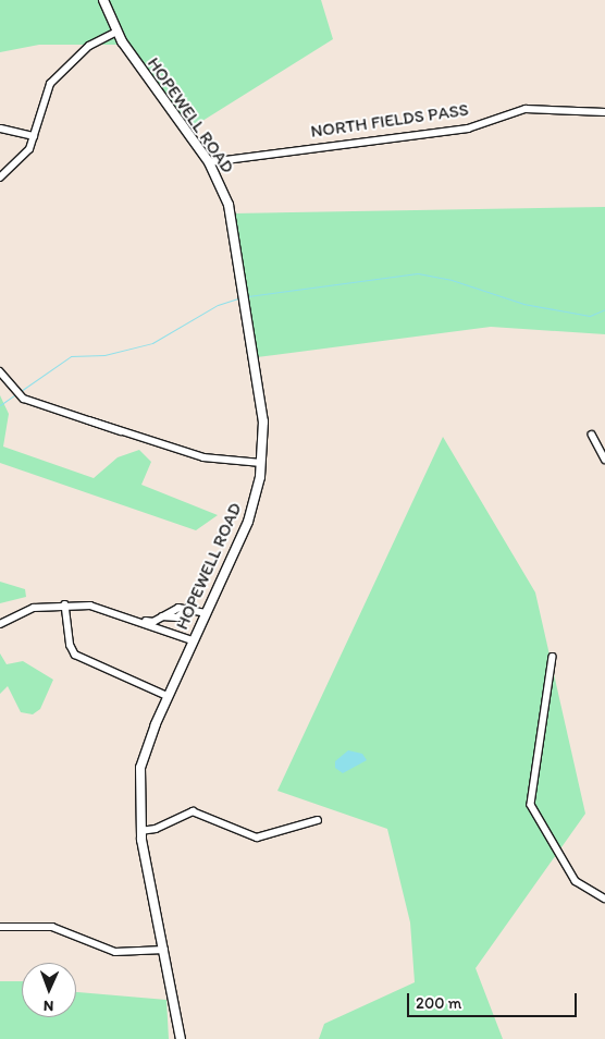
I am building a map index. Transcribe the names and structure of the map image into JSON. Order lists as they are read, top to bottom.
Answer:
{
  "streets": {
    "street": ["HOPEWELL ROAD", "NORTH FIELDS PASS"]
  },
  "crossings": [
    ["HOPEWELL ROAD", "NORTH FIELDS PASS"]
  ],
  "scale_bar": "200 m",
  "north": "bottom"
}
